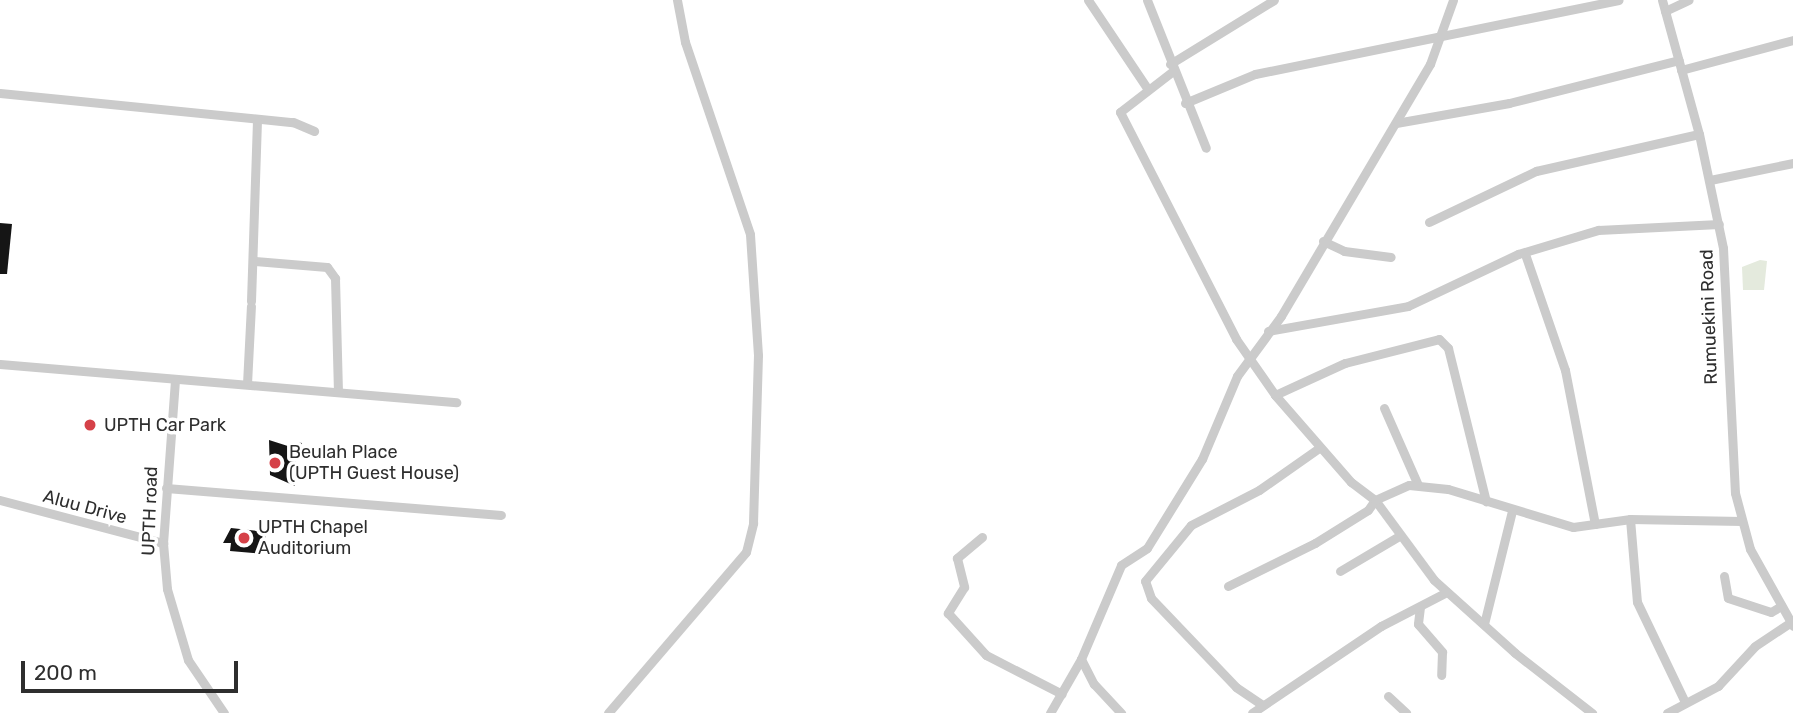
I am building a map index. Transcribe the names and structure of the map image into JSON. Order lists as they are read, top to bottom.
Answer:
{
  "streets": {
    "street": ["Rumuekini Road", "Aluu Drive", "UPTH road"]
  },
  "crossings": [
    ["Aluu Drive", "UPTH road"]
  ],
  "places": ["UPTH Car Park", "Beulah Place (UPTH Guest House)", "UPTH Chapel Auditorium"],
  "scale_bar": "200 m"
}
